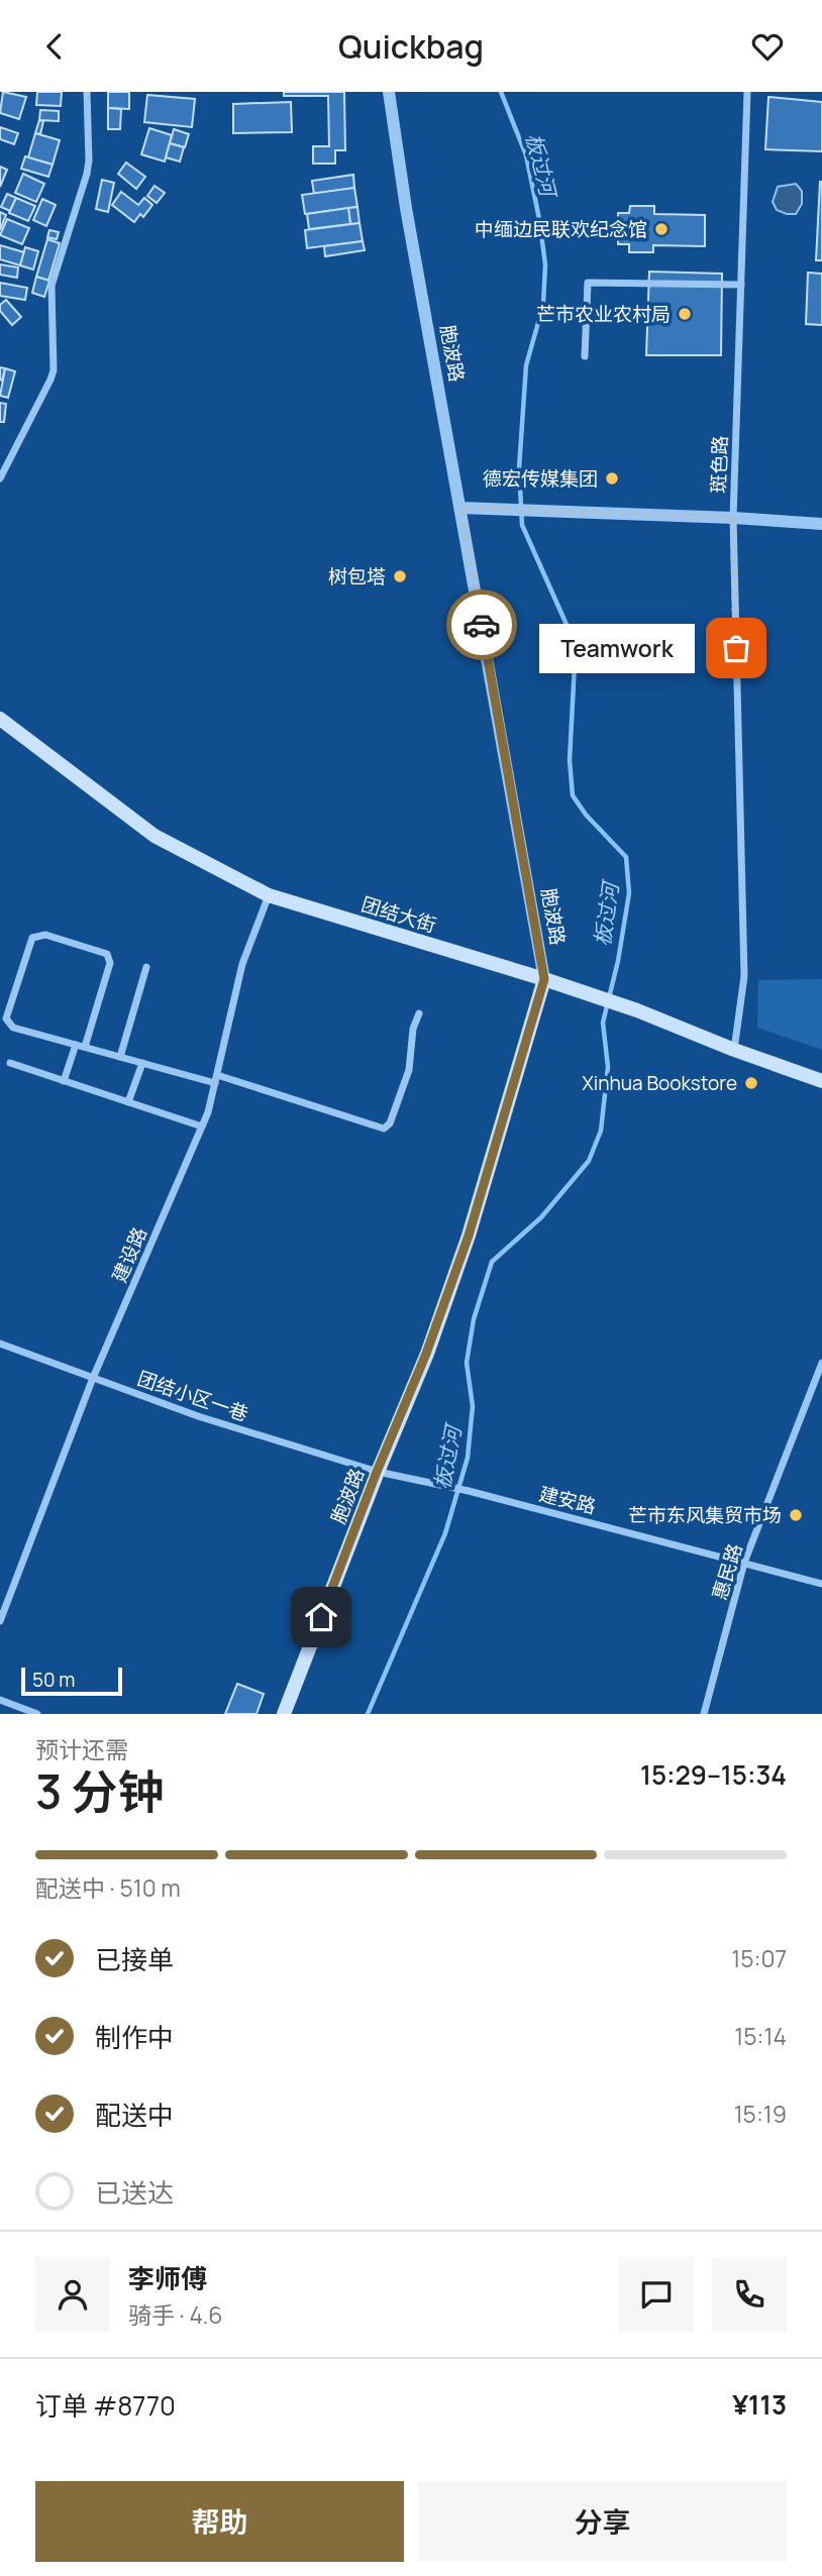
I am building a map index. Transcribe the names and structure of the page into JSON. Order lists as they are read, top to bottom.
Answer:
{
  "streets": {
    "main road": ["胞波路", "团结大街"],
    "street": [
      "斑色路",
      "建设路",
      "团结小区一巷",
      "建安路",
      "惠民路"
    ]
  },
  "crossings": [
    ["胞波路", "团结大街"],
    ["胞波路", "团结小区一巷"],
    ["胞波路", "建安路"],
    ["斑色路", "团结大街"],
    ["团结大街", "建设路"],
    ["建设路", "团结小区一巷"],
    ["团结小区一巷", "建安路"],
    ["建安路", "惠民路"]
  ],
  "water": ["板过河"],
  "places": [
    "中缅边民联欢纪念馆",
    "芒市农业农村局",
    "德宏传媒集团",
    "树包塔",
    "Teamwork",
    "Xinhua Bookstore",
    "芒市东风集贸市场"
  ],
  "scale_bar": "50 m",
  "page": {
    "header": "Quickbag",
    "bubble": "Teamwork",
    "scale": "50 m",
    "heading": ["3 分钟", "预计还需", "15:29–15:34"],
    "panel": [
      "李师傅",
      "骑手 · 4.6",
      "订单 #8770",
      "¥113"
    ],
    "bar": "配送中 · 510 m",
    "list": [
      ["已接单", "15:07"],
      ["制作中", "15:14"],
      ["配送中", "15:19"],
      "已送达"
    ],
    "buttons": ["帮助", "分享"]
  }
}
